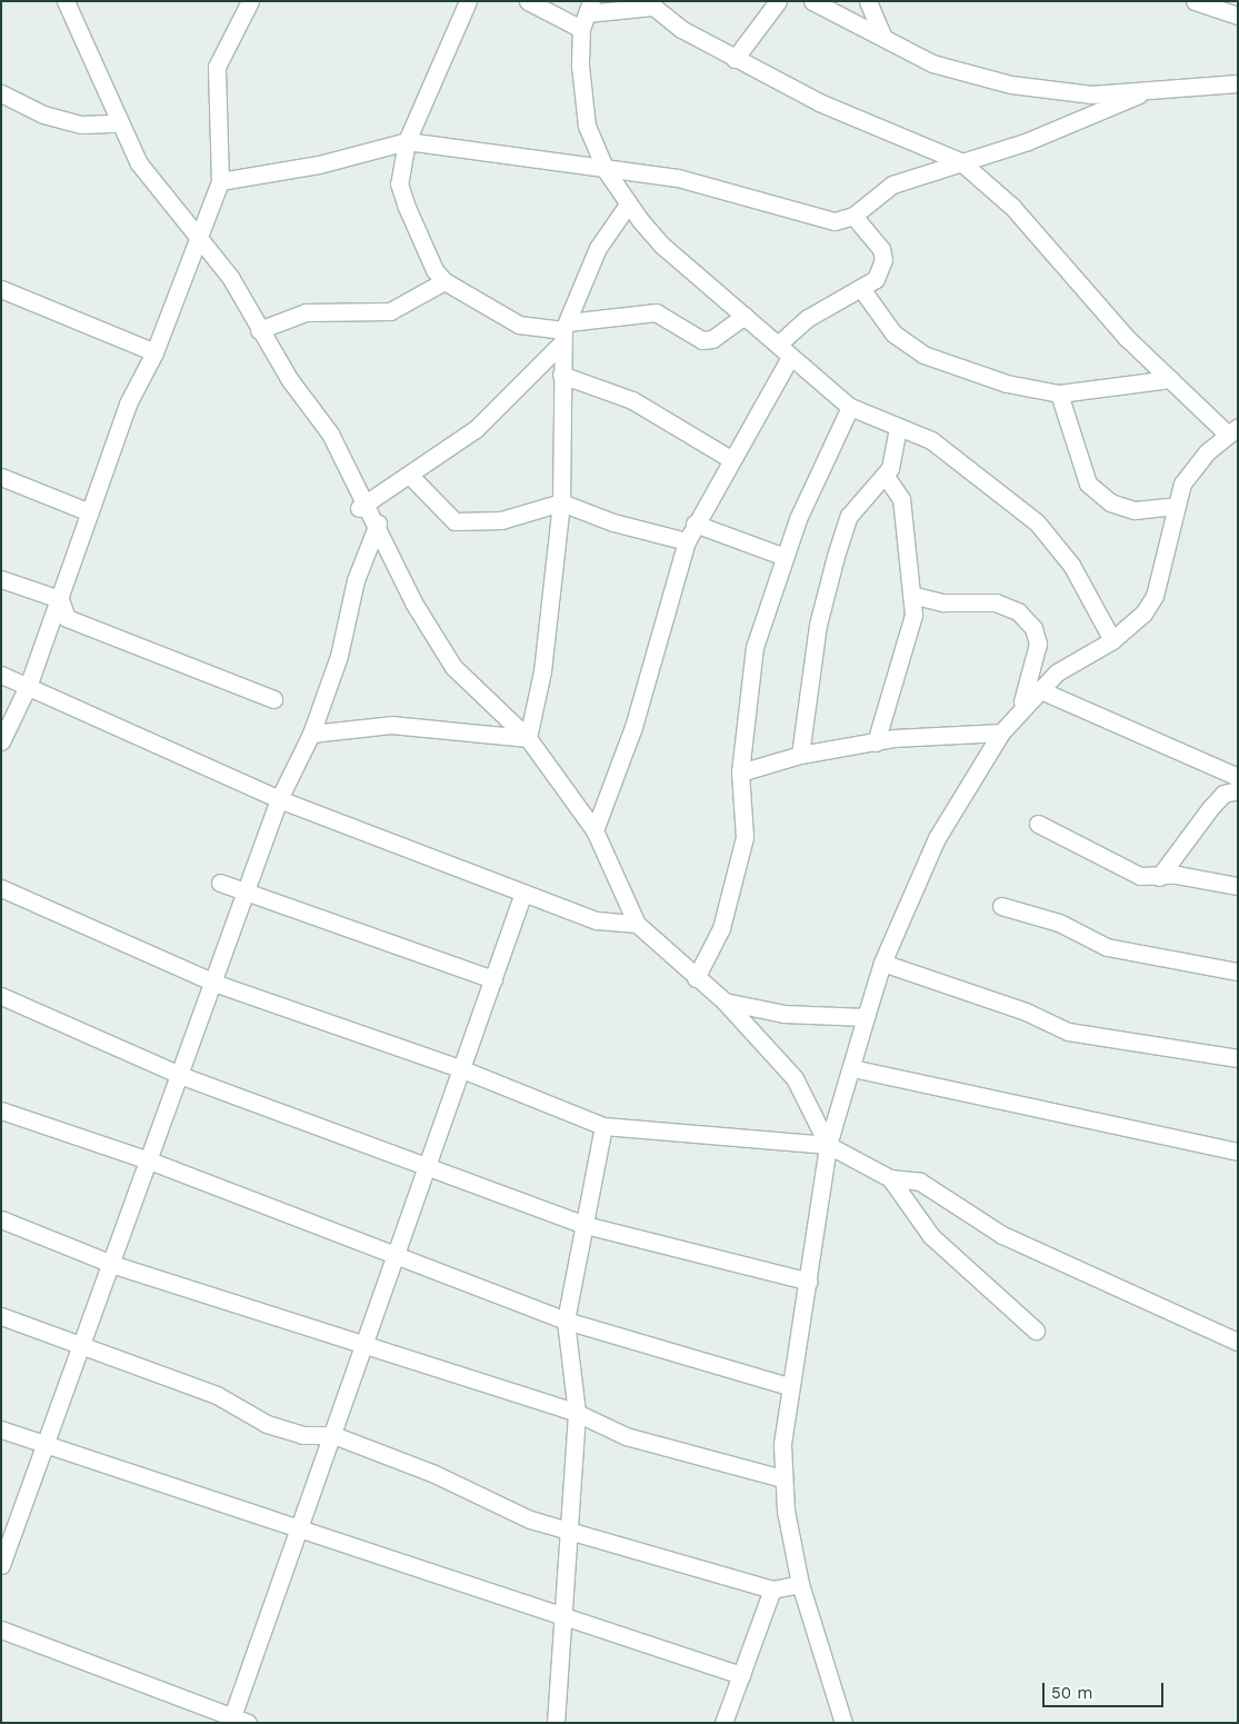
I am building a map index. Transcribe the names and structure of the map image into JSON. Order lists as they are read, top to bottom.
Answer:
{
  "scale_bar": "50 m"
}
